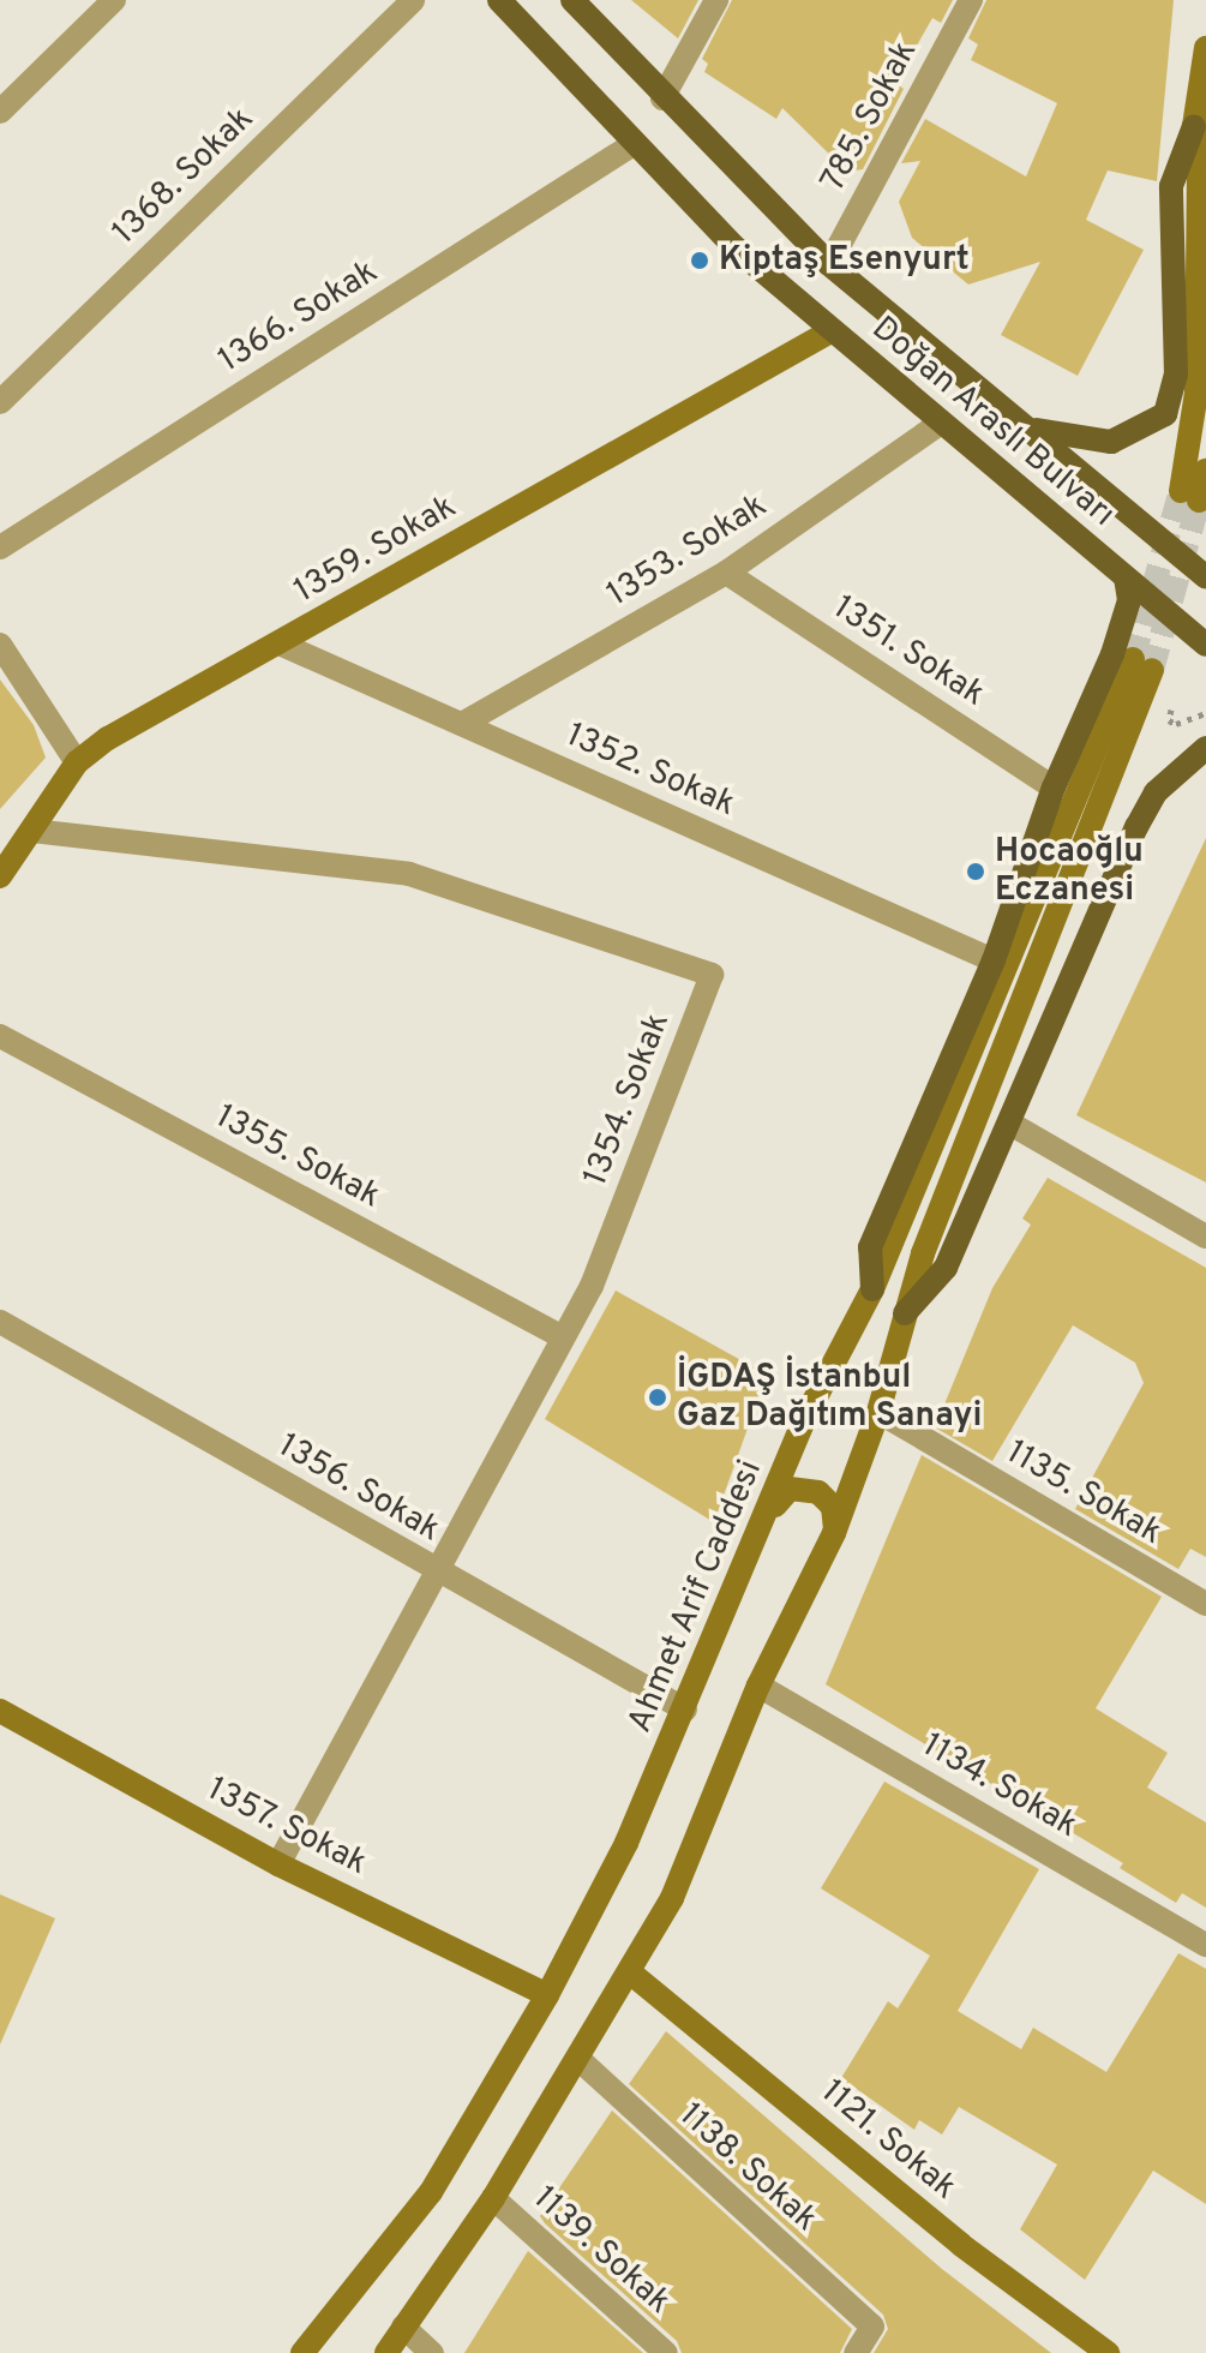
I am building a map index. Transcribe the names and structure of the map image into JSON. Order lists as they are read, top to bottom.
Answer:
{
  "streets": {
    "main road": ["Doğan Araslı Bulvarı"],
    "street": [
      "785. Sokak",
      "1368. Sokak",
      "1366. Sokak",
      "1359. Sokak",
      "1353. Sokak",
      "1351. Sokak",
      "1352. Sokak",
      "1354. Sokak",
      "1355. Sokak",
      "1356. Sokak",
      "1135. Sokak",
      "Ahmet Arif Caddesi",
      "1134. Sokak",
      "1357. Sokak",
      "1121. Sokak",
      "1138. Sokak",
      "1139. Sokak"
    ]
  },
  "crossings": [
    ["785. Sokak", "Doğan Araslı Bulvarı"],
    ["1366. Sokak", "Doğan Araslı Bulvarı"],
    ["Doğan Araslı Bulvarı", "1359. Sokak"],
    ["Doğan Araslı Bulvarı", "1353. Sokak"],
    ["1359. Sokak", "1352. Sokak"],
    ["1359. Sokak", "1354. Sokak"],
    ["1353. Sokak", "1351. Sokak"],
    ["1353. Sokak", "1352. Sokak"],
    ["1354. Sokak", "1355. Sokak"],
    ["1354. Sokak", "1356. Sokak"],
    ["1354. Sokak", "1357. Sokak"],
    ["1356. Sokak", "Ahmet Arif Caddesi"],
    ["1135. Sokak", "Ahmet Arif Caddesi"],
    ["Ahmet Arif Caddesi", "1134. Sokak"],
    ["Ahmet Arif Caddesi", "1357. Sokak"],
    ["Ahmet Arif Caddesi", "1121. Sokak"],
    ["Ahmet Arif Caddesi", "1138. Sokak"],
    ["Ahmet Arif Caddesi", "1139. Sokak"]
  ],
  "places": ["Kiptaş Esenyurt", "Hocaoğlu Eczanesi", "İGDAŞ İstanbul Gaz Dağıtım Sanayi"]
}
